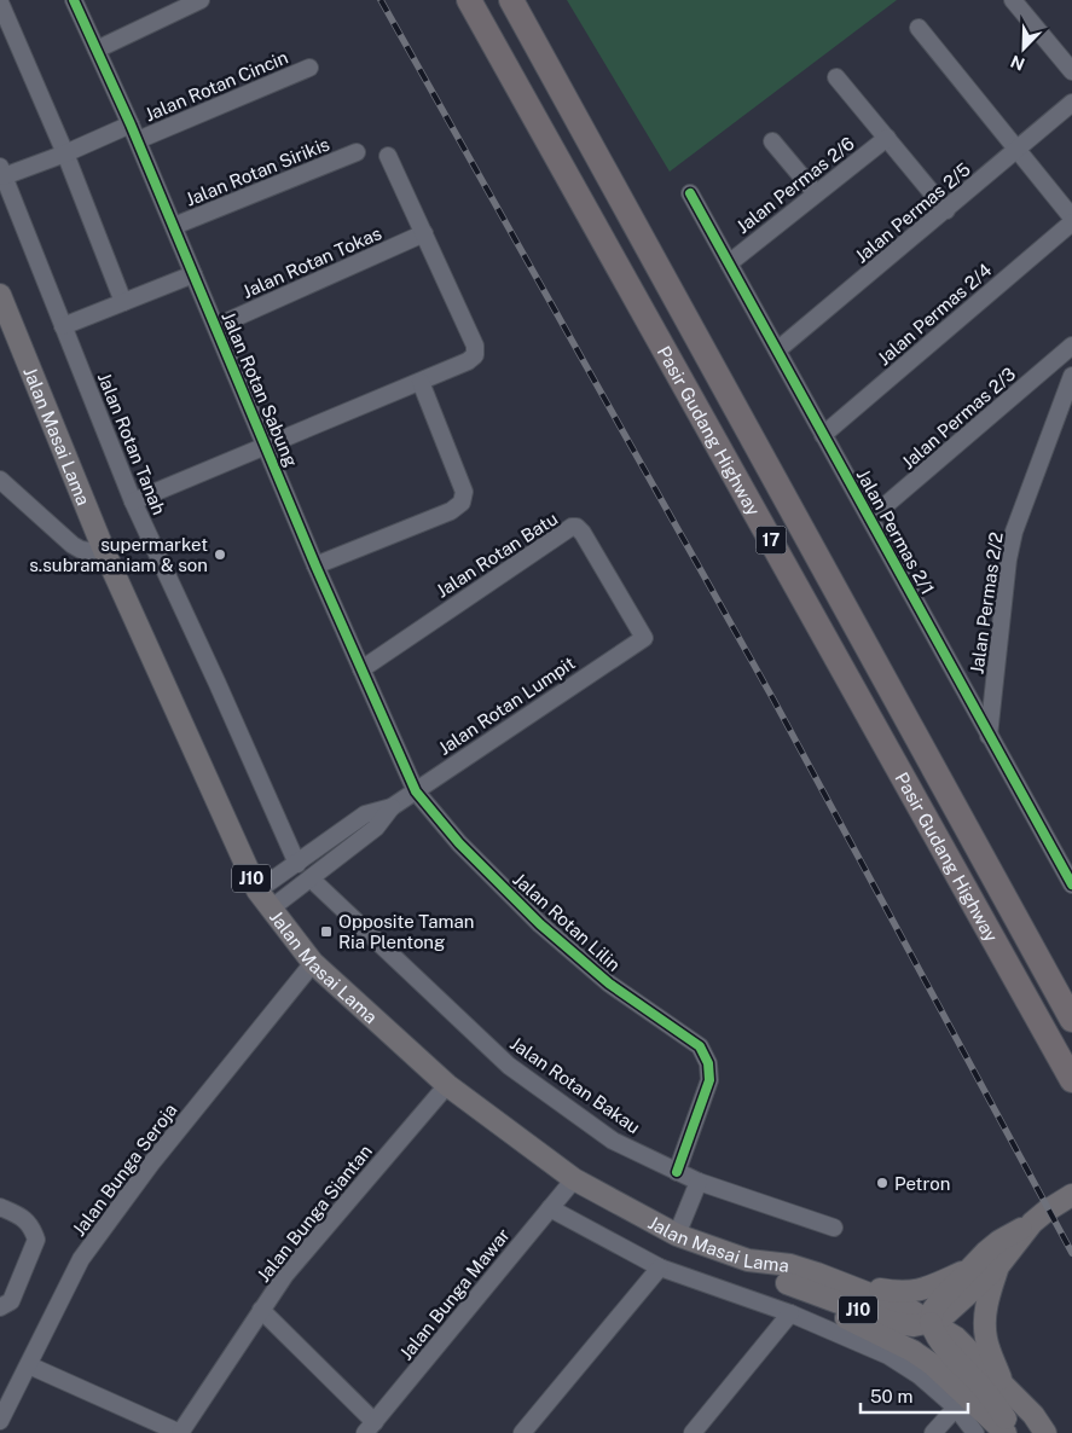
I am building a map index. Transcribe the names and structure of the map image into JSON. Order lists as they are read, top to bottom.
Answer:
{
  "streets": {
    "highway": ["Pasir Gudang Highway", "17"],
    "main road": ["Jalan Masai Lama", "J10"],
    "street": [
      "Jalan Rotan Cincin",
      "Jalan Rotan Sirikis",
      "Jalan Permas 2/6",
      "Jalan Permas 2/5",
      "Jalan Rotan Tokas",
      "Jalan Permas 2/4",
      "Jalan Rotan Sabung",
      "Jalan Permas 2/3",
      "Jalan Rotan Tanah",
      "Jalan Permas 2/1",
      "Jalan Rotan Batu",
      "Jalan Permas 2/2",
      "Jalan Rotan Lumpit",
      "Jalan Rotan Lilin",
      "Jalan Rotan Bakau",
      "Jalan Bunga Seroja",
      "Jalan Bunga Siantan",
      "Jalan Bunga Mawar"
    ]
  },
  "crossings": [
    ["Jalan Rotan Cincin", "Jalan Rotan Sabung"],
    ["Jalan Rotan Cincin", "Jalan Rotan Tanah"],
    ["Jalan Rotan Sirikis", "Jalan Rotan Sabung"],
    ["Jalan Permas 2/6", "Jalan Permas 2/1"],
    ["Jalan Permas 2/5", "Jalan Permas 2/1"],
    ["Jalan Rotan Tokas", "Jalan Rotan Sabung"],
    ["Jalan Permas 2/4", "Jalan Permas 2/1"],
    ["Jalan Rotan Sabung", "Jalan Rotan Batu"],
    ["Jalan Rotan Sabung", "Jalan Rotan Lumpit"],
    ["Jalan Rotan Sabung", "Jalan Rotan Lilin"],
    ["Jalan Permas 2/3", "Jalan Permas 2/1"],
    ["Jalan Masai Lama", "Jalan Rotan Lumpit"],
    ["Jalan Masai Lama", "Jalan Bunga Seroja"],
    ["Jalan Masai Lama", "Jalan Bunga Siantan"],
    ["Jalan Masai Lama", "Jalan Bunga Mawar"],
    ["Jalan Rotan Tanah", "Jalan Rotan Lumpit"],
    ["Jalan Permas 2/1", "Jalan Permas 2/2"],
    ["Jalan Rotan Batu", "Jalan Rotan Lumpit"],
    ["Jalan Rotan Lumpit", "Jalan Rotan Lilin"],
    ["Jalan Rotan Lumpit", "Jalan Rotan Bakau"],
    ["Jalan Rotan Lilin", "Jalan Rotan Bakau"]
  ],
  "places": {
    "other": ["supermarket s.subramaniam & son", "Petron"],
    "transit": ["Opposite Taman Ria Plentong"]
  },
  "scale_bar": "50 m",
  "north": "bottom left"
}
